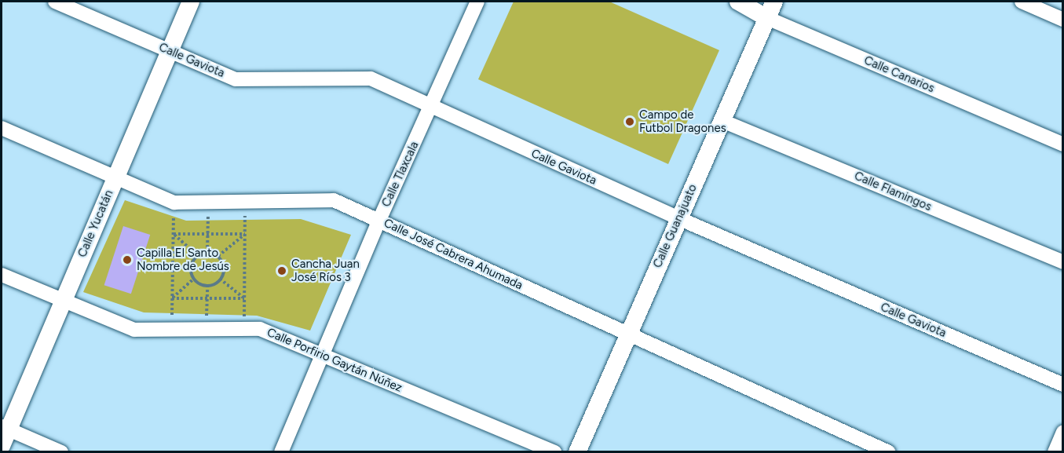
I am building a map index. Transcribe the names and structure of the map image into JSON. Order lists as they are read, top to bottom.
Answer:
{
  "streets": {
    "street": [
      "Calle Gaviota",
      "Calle Canarios",
      "Calle Tlaxcala",
      "Calle Flamingos",
      "Calle Yucatán",
      "Calle Guanajuato",
      "Calle José Cabrera Ahumada",
      "Calle Porfirio Gaytán Núñez"
    ]
  },
  "crossings": [
    ["Calle Gaviota", "Calle Tlaxcala"],
    ["Calle Gaviota", "Calle Yucatán"],
    ["Calle Gaviota", "Calle Guanajuato"],
    ["Calle Canarios", "Calle Guanajuato"],
    ["Calle Tlaxcala", "Calle José Cabrera Ahumada"],
    ["Calle Tlaxcala", "Calle Porfirio Gaytán Núñez"],
    ["Calle Flamingos", "Calle Guanajuato"],
    ["Calle Yucatán", "Calle José Cabrera Ahumada"],
    ["Calle Yucatán", "Calle Porfirio Gaytán Núñez"],
    ["Calle Guanajuato", "Calle José Cabrera Ahumada"]
  ],
  "places": ["Campo de Futbol Dragones", "Capilla El Santo Nombre de Jesús", "Cancha Juan José Ríos 3"]
}
